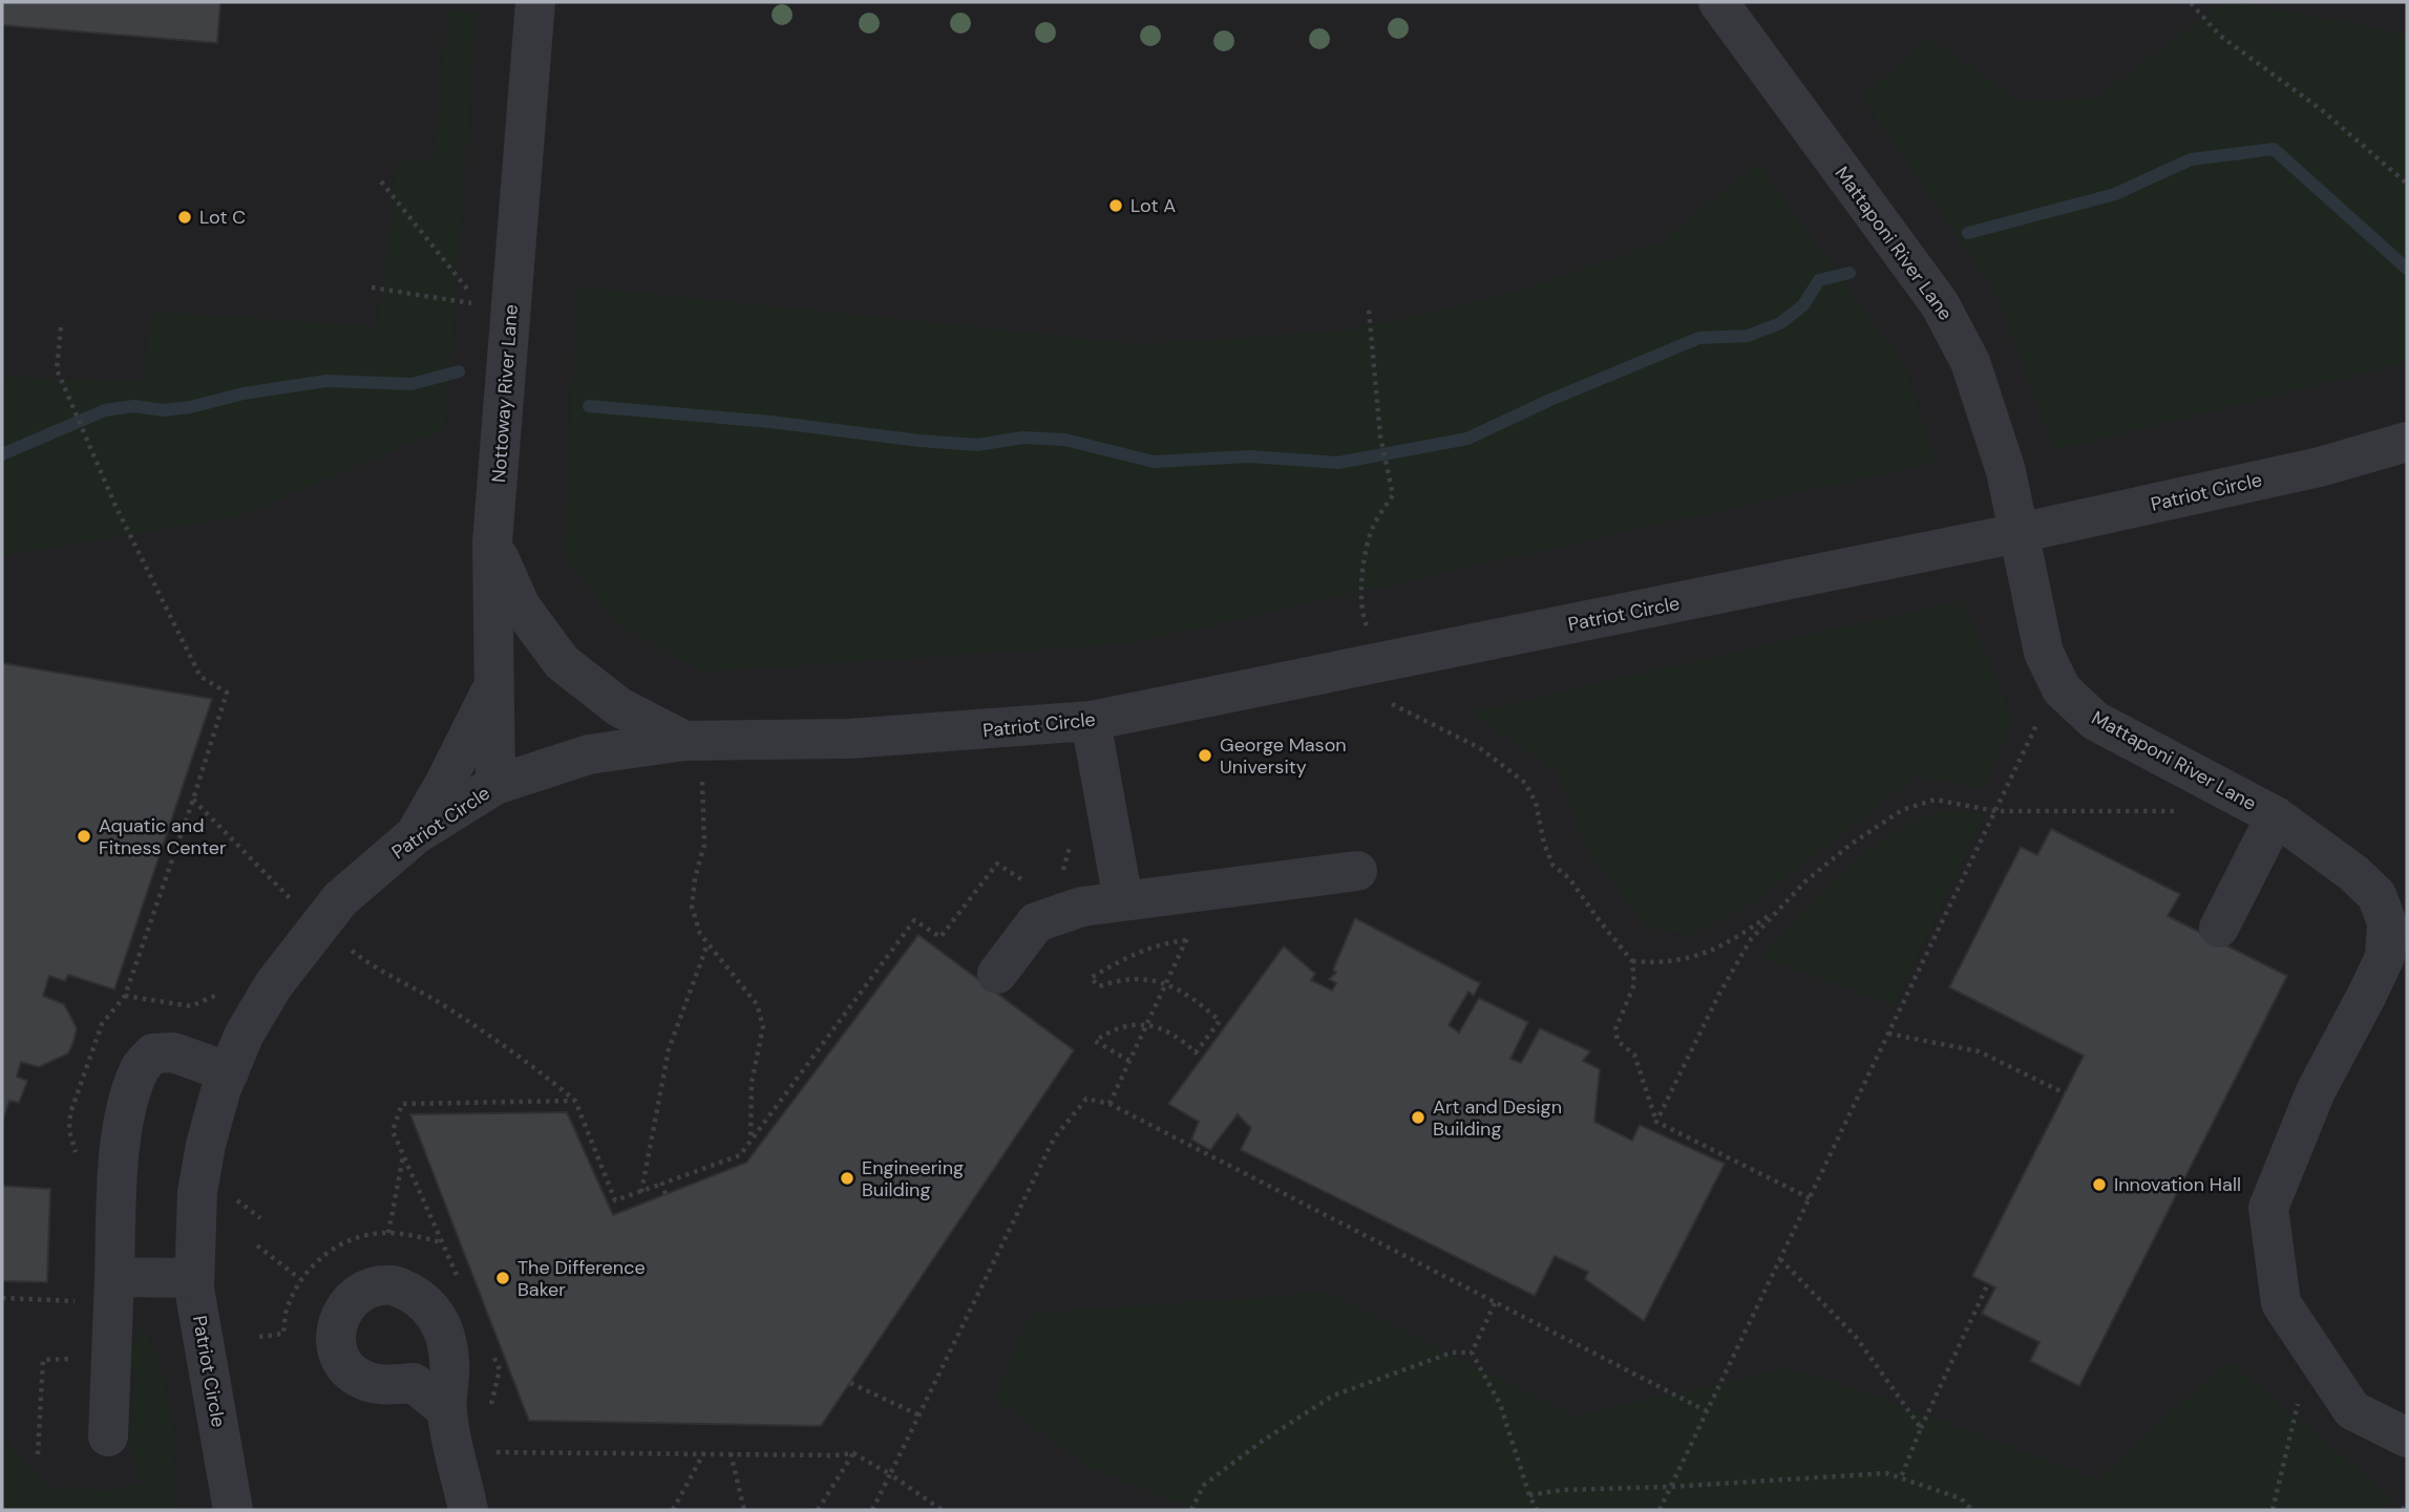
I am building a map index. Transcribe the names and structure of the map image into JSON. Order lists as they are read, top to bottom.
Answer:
{
  "streets": {
    "street": ["Mattaponi River Lane", "Nottoway River Lane", "Patriot Circle"]
  },
  "crossings": [
    ["Mattaponi River Lane", "Patriot Circle"],
    ["Nottoway River Lane", "Patriot Circle"]
  ],
  "places": [
    "Lot A",
    "Lot C",
    "George Mason University",
    "Aquatic and Fitness Center",
    "Art and Design Building",
    "Engineering Building",
    "Innovation Hall",
    "The Difference Baker"
  ]
}
